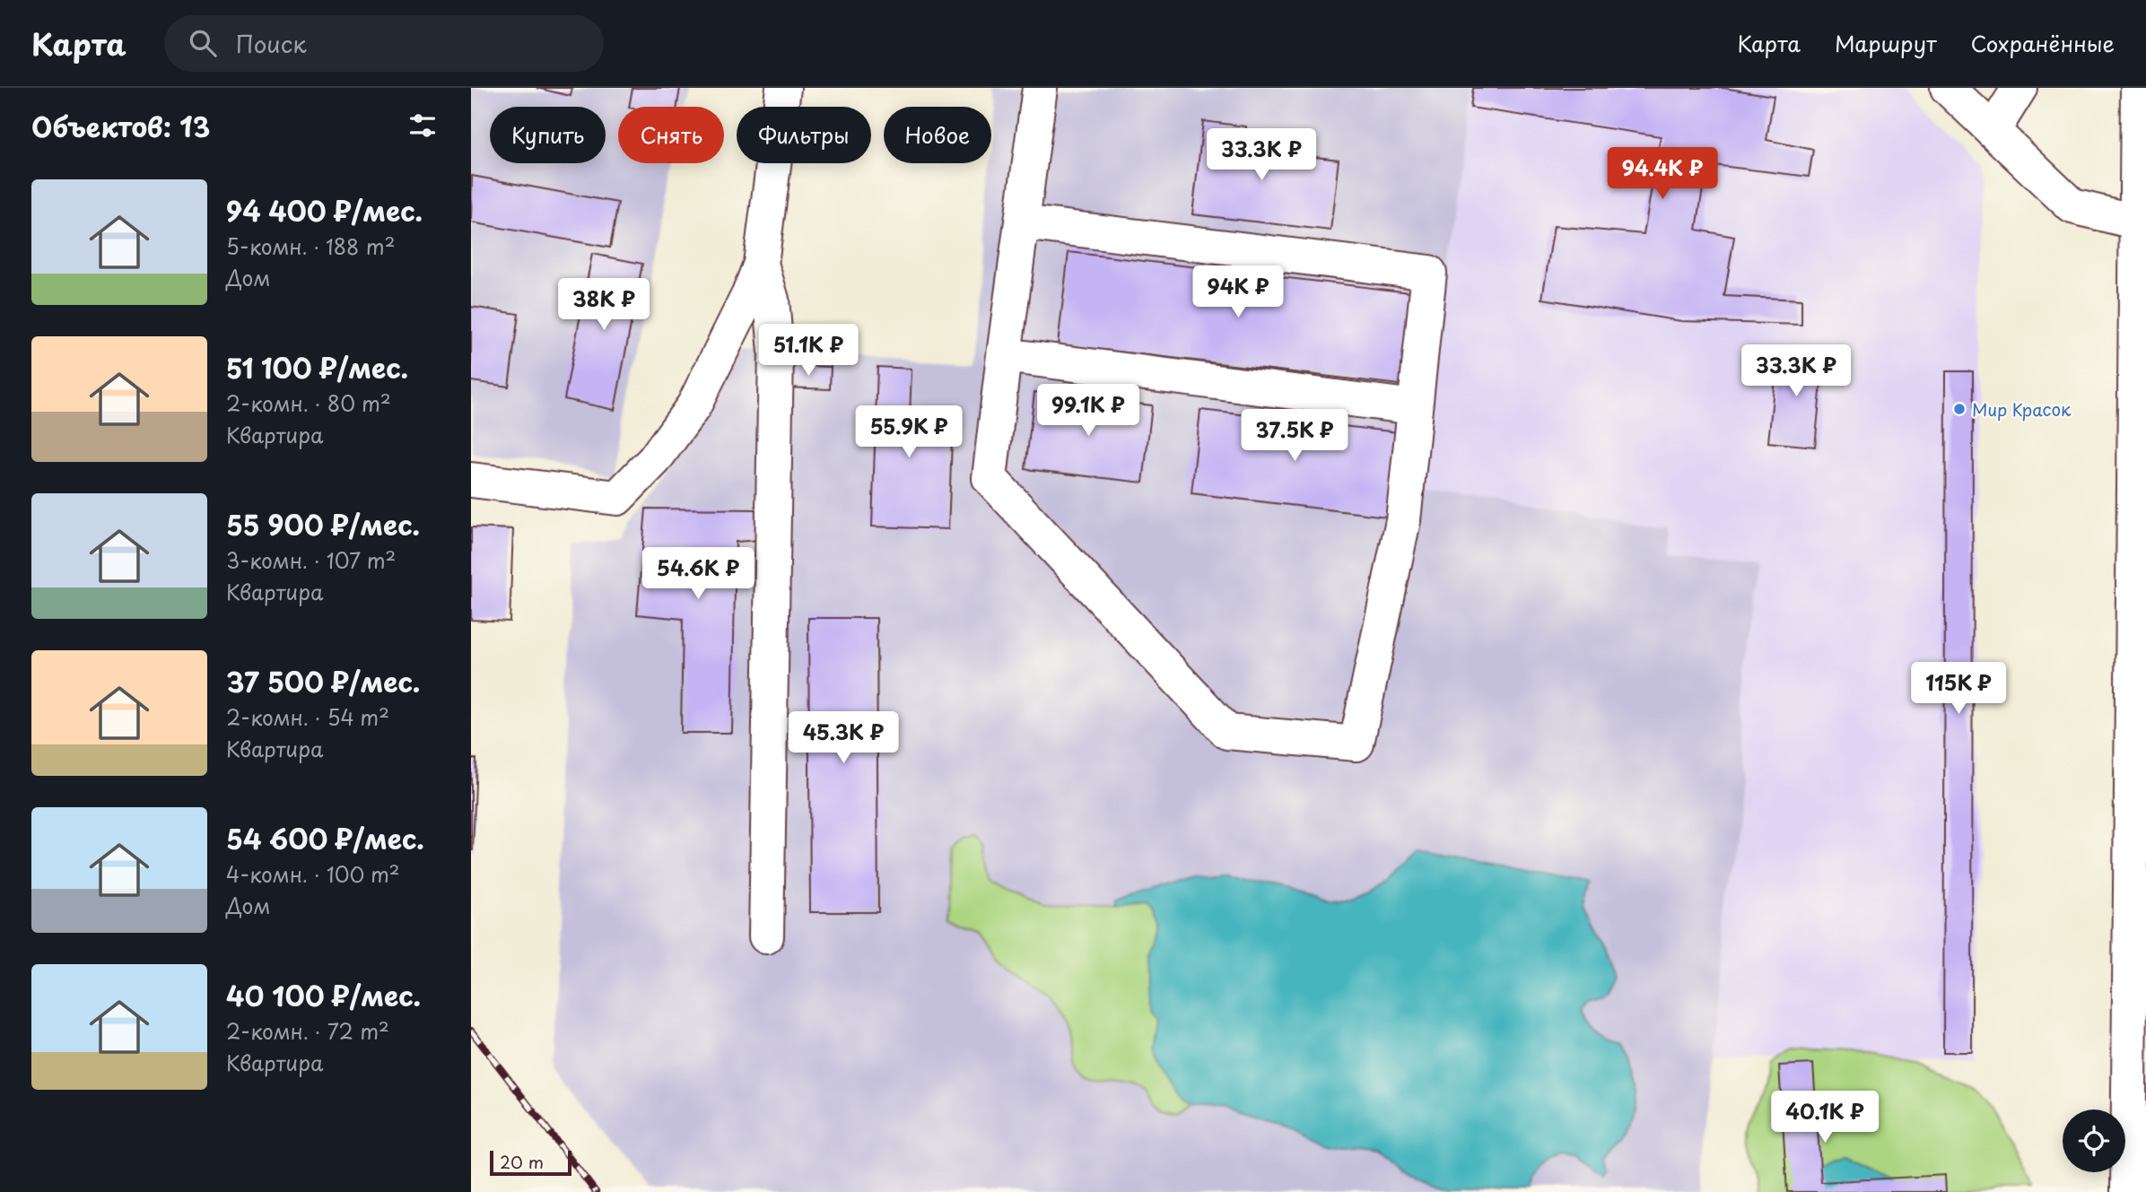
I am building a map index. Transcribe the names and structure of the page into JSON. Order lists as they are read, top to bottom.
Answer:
{
  "places": ["Мир Красок"],
  "scale_bar": "20 m",
  "page": {
    "header": "Карта",
    "search": "Поиск",
    "nav": ["Карта", "Маршрут", "Сохранённые"],
    "heading": "Объектов: 13",
    "chip": [
      "Купить",
      "Снять",
      "Фильтры",
      "Новое"
    ],
    "price": [
      "33.3K ₽",
      "94.4K ₽",
      "94K ₽",
      "38K ₽",
      "51.1K ₽",
      "33.3K ₽",
      "99.1K ₽",
      "55.9K ₽",
      "37.5K ₽",
      "54.6K ₽",
      "115K ₽",
      "45.3K ₽",
      "40.1K ₽"
    ],
    "list": [
      {
        "name": "94 400 ₽/мес.",
        "note": "5-комн. · 188 m² · Дом"
      },
      {
        "name": "51 100 ₽/мес.",
        "note": "2-комн. · 80 m² · Квартира"
      },
      {
        "name": "55 900 ₽/мес.",
        "note": "3-комн. · 107 m² · Квартира"
      },
      {
        "name": "37 500 ₽/мес.",
        "note": "2-комн. · 54 m² · Квартира"
      },
      {
        "name": "54 600 ₽/мес.",
        "note": "4-комн. · 100 m² · Дом"
      },
      {
        "name": "40 100 ₽/мес.",
        "note": "2-комн. · 72 m² · Квартира"
      }
    ],
    "scale": "20 m"
  }
}
